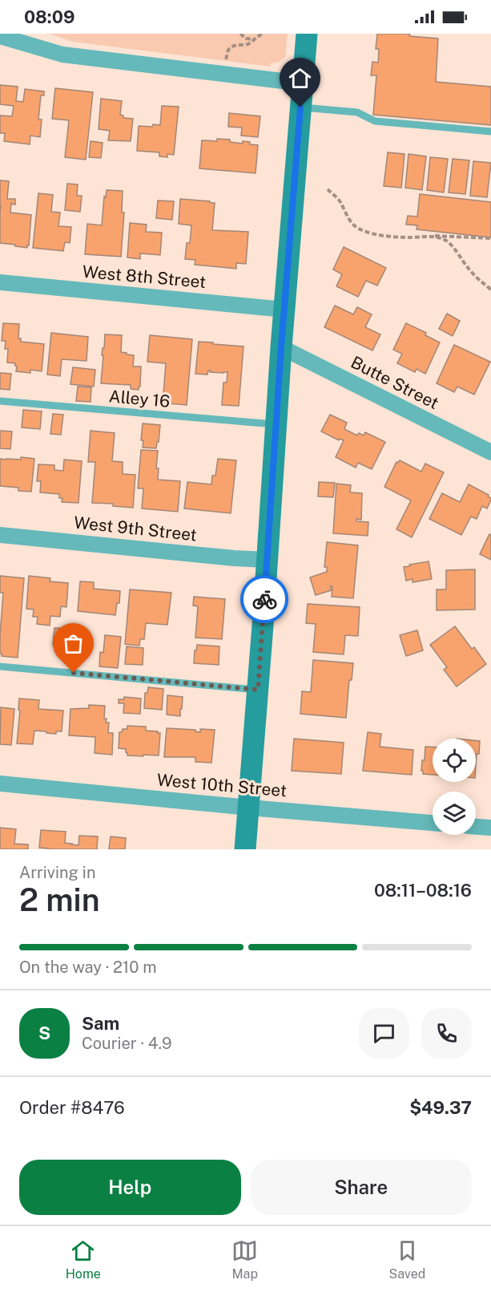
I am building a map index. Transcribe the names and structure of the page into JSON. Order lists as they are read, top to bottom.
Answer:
{
  "streets": {
    "street": [
      "West 8th Street",
      "Butte Street",
      "West 9th Street",
      "West 10th Street"
    ],
    "lane": ["Alley 16"]
  },
  "page": {
    "status": "08:09",
    "heading": ["2 min", "Arriving in", "08:11–08:16"],
    "panel": [
      "Sam",
      "Courier · 4.9",
      "Order #8476",
      "$49.37"
    ],
    "bar": "On the way · 210 m",
    "round": "S",
    "buttons": ["Help", "Share"],
    "tabs": ["Home", "Map", "Saved"]
  }
}
